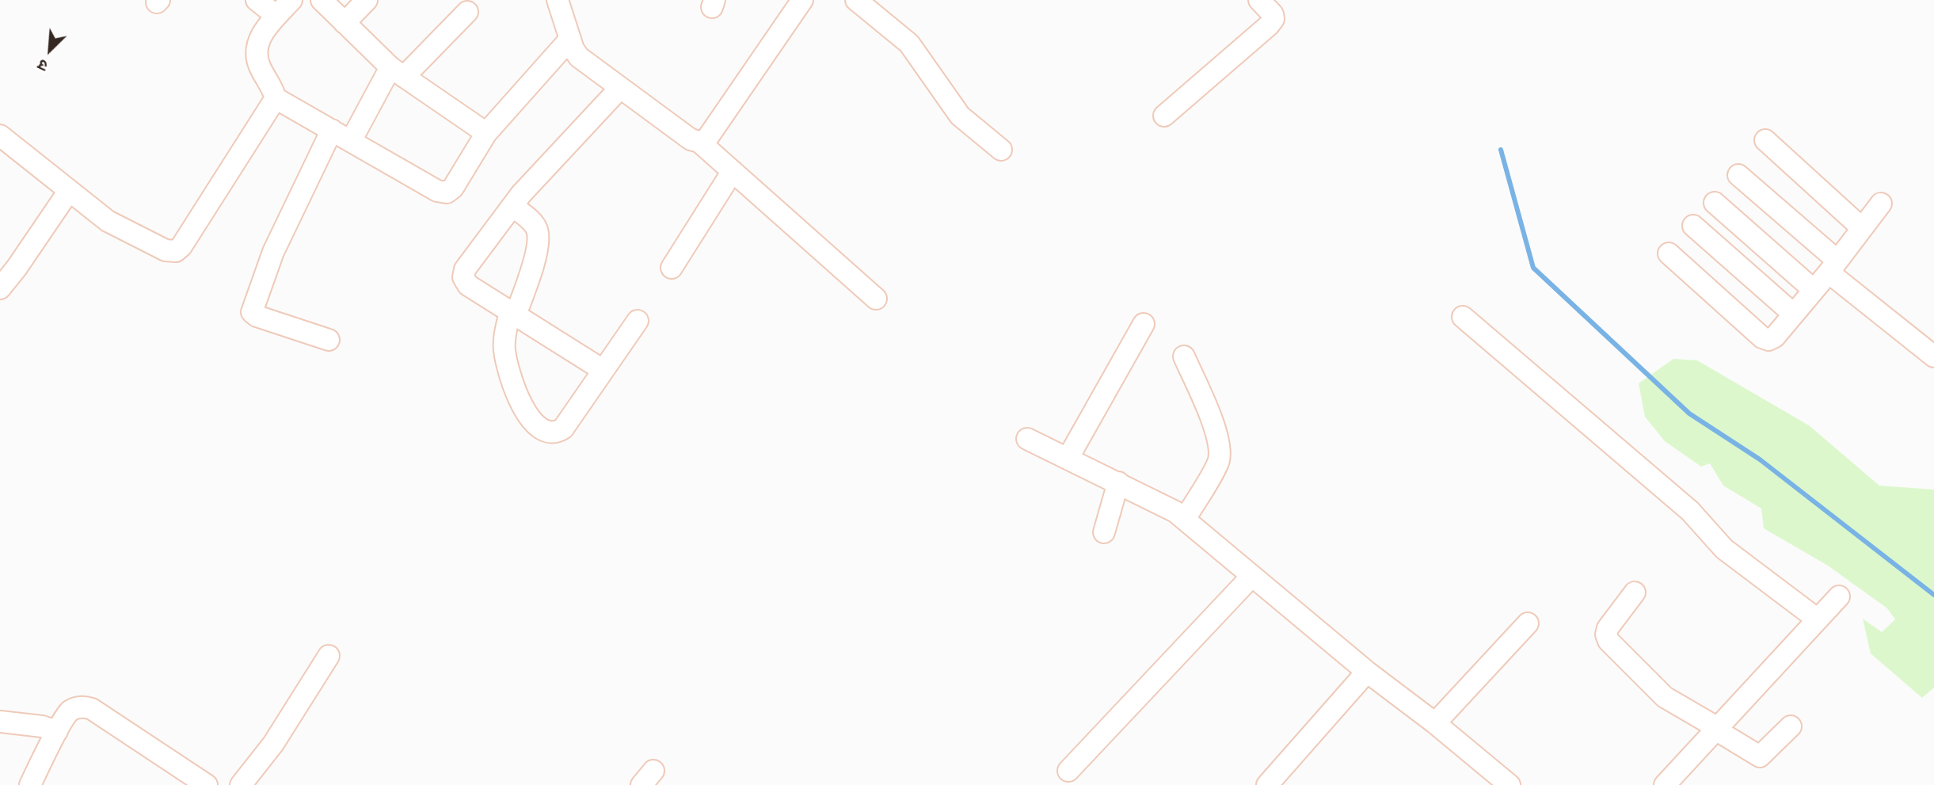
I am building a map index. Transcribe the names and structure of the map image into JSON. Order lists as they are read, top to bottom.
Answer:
{
  "north": "bottom left"
}
